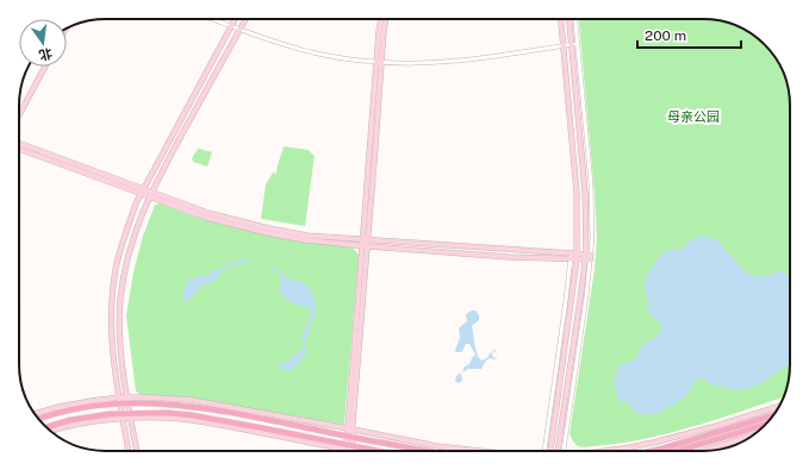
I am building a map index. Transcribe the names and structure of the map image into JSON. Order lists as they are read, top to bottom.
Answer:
{
  "parks": ["母亲公园"],
  "scale_bar": "200 m",
  "north": "bottom"
}
